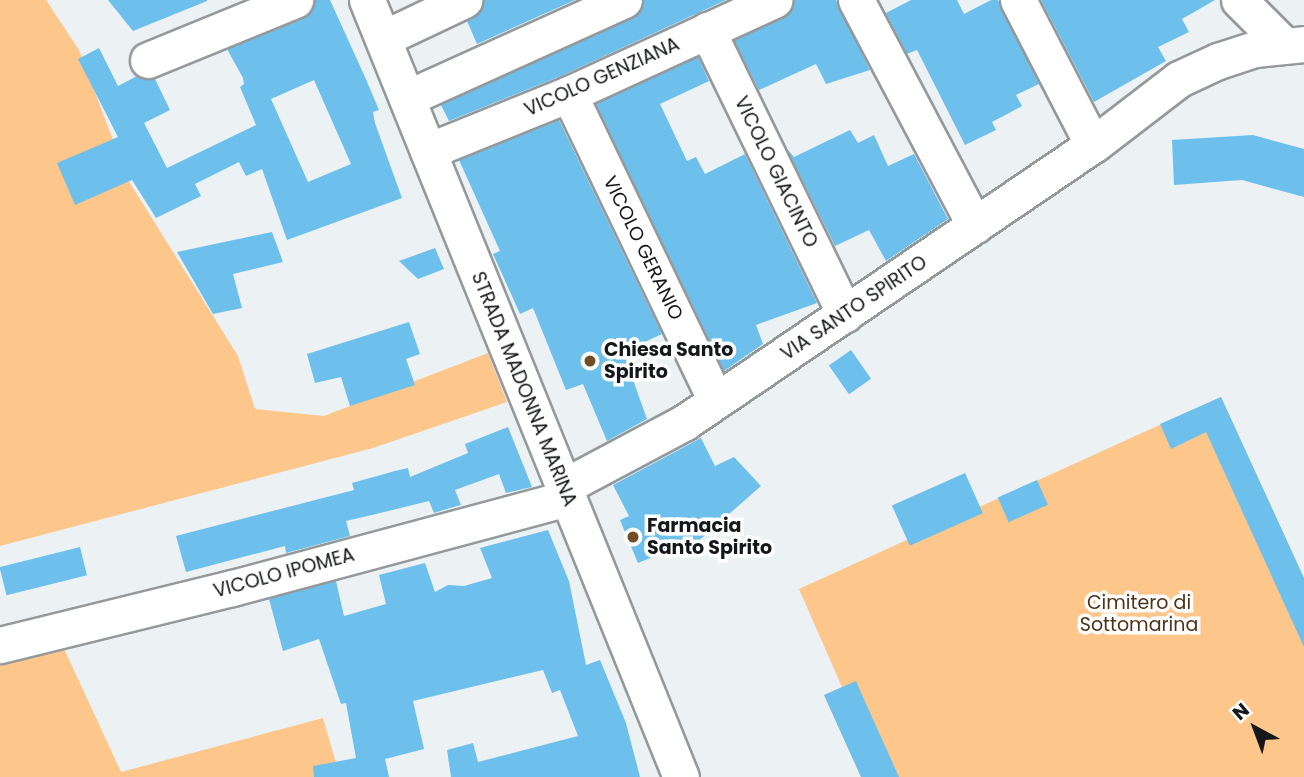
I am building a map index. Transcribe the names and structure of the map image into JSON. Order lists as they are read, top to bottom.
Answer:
{
  "streets": {
    "street": [
      "VICOLO GENZIANA",
      "VICOLO GIACINTO",
      "VICOLO GERANIO",
      "VIA SANTO SPIRITO",
      "STRADA MADONNA MARINA",
      "VICOLO IPOMEA"
    ]
  },
  "crossings": [
    ["VICOLO GENZIANA", "VICOLO GIACINTO"],
    ["VICOLO GENZIANA", "VICOLO GERANIO"],
    ["VICOLO GENZIANA", "STRADA MADONNA MARINA"],
    ["VICOLO GIACINTO", "VIA SANTO SPIRITO"],
    ["VICOLO GERANIO", "VIA SANTO SPIRITO"],
    ["VIA SANTO SPIRITO", "STRADA MADONNA MARINA"],
    ["VIA SANTO SPIRITO", "VICOLO IPOMEA"],
    ["STRADA MADONNA MARINA", "VICOLO IPOMEA"]
  ],
  "parks": ["Cimitero di Sottomarina"],
  "places": ["Chiesa Santo Spirito", "Farmacia Santo Spirito"],
  "north": "top left"
}
